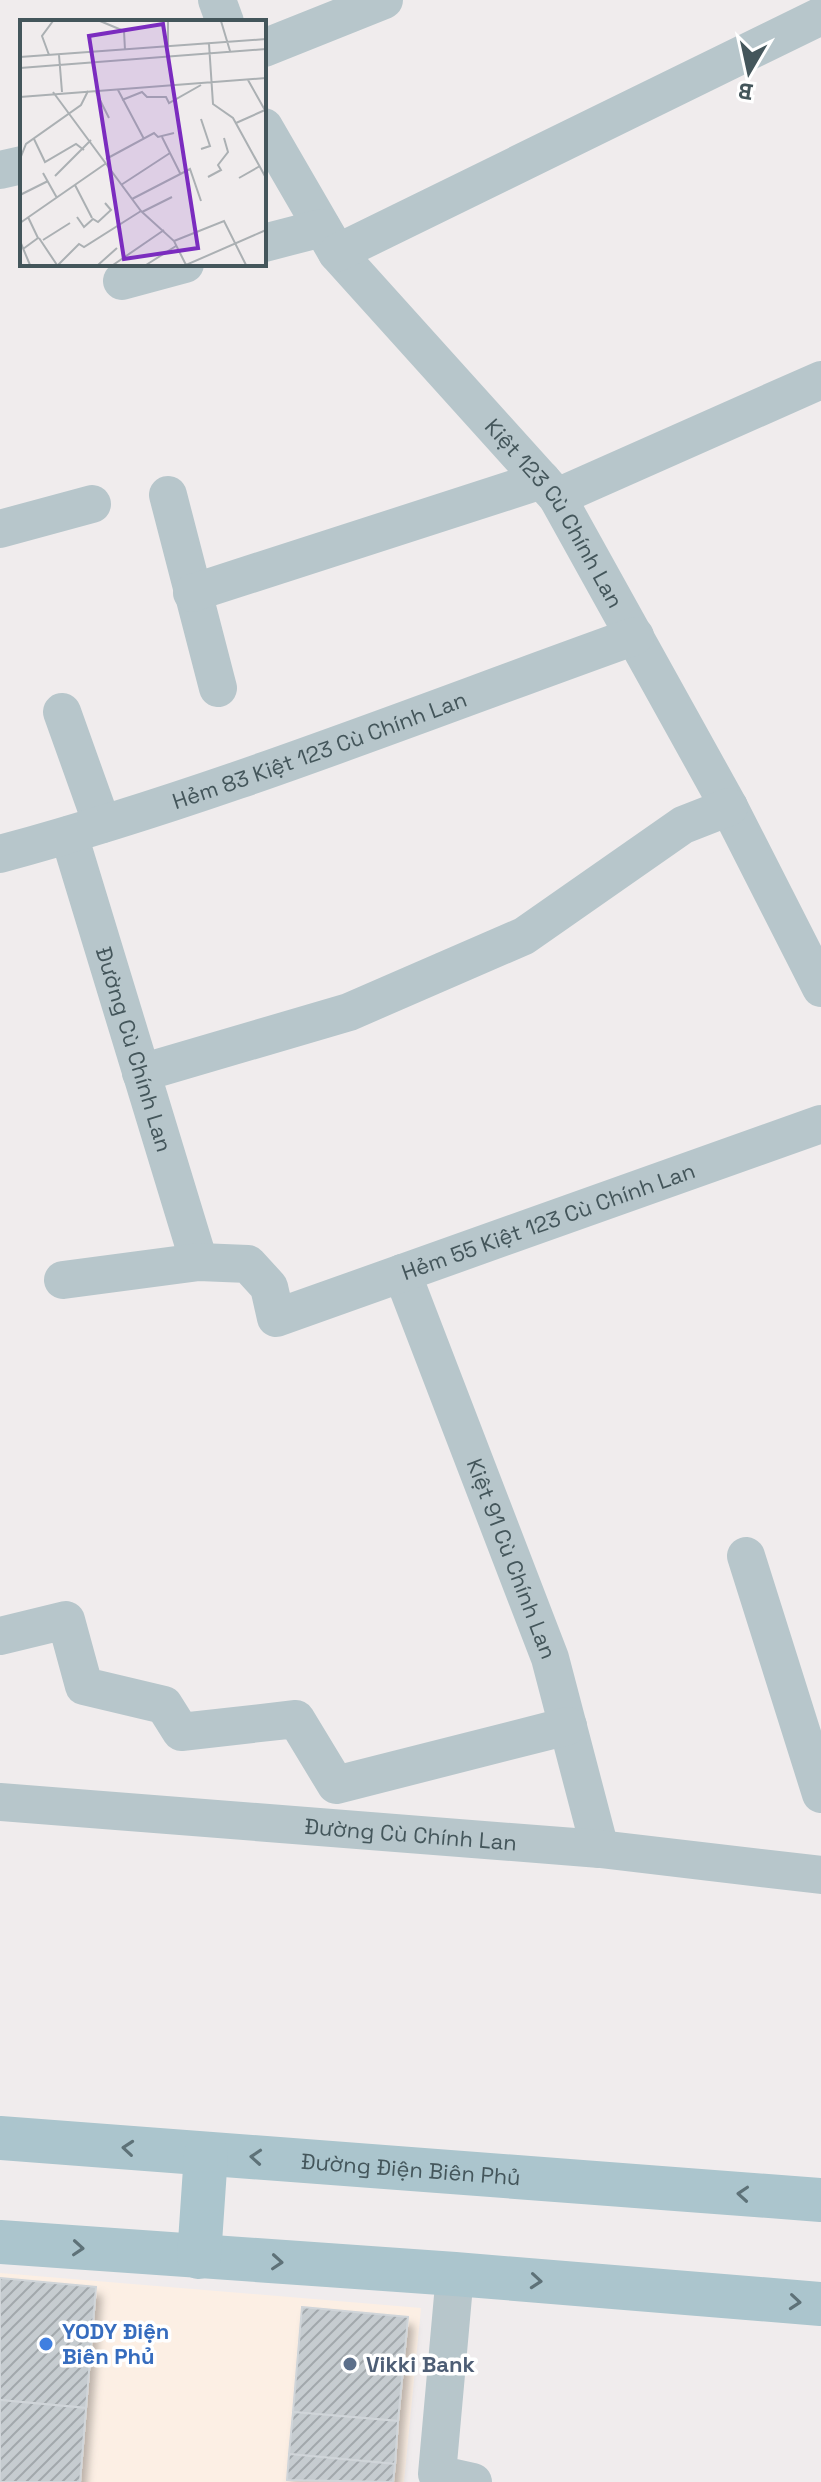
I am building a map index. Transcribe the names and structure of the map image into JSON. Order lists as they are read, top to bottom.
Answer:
{
  "streets": {
    "main road": ["Đường Điện Biên Phủ"],
    "street": [
      "Kiệt 123 Cù Chính Lan",
      "Hẻm 83 Kiệt 123 Cù Chính Lan",
      "Đường Cù Chính Lan",
      "Hẻm 55 Kiệt 123 Cù Chính Lan",
      "Kiệt 91 Cù Chính Lan"
    ]
  },
  "crossings": [
    ["Kiệt 123 Cù Chính Lan", "Hẻm 83 Kiệt 123 Cù Chính Lan"],
    ["Hẻm 83 Kiệt 123 Cù Chính Lan", "Đường Cù Chính Lan"],
    ["Đường Cù Chính Lan", "Hẻm 55 Kiệt 123 Cù Chính Lan"],
    ["Đường Cù Chính Lan", "Kiệt 91 Cù Chính Lan"],
    ["Hẻm 55 Kiệt 123 Cù Chính Lan", "Kiệt 91 Cù Chính Lan"]
  ],
  "places": ["YODY Điện Biên Phủ", "Vikki Bank"],
  "north": "bottom"
}
